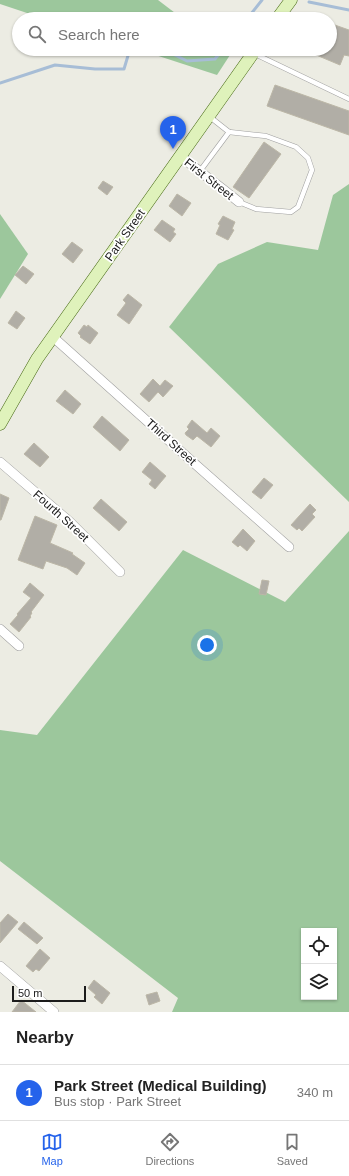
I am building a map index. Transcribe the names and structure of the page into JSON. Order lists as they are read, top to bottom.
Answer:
{
  "streets": {
    "main road": ["Park Street"],
    "street": ["First Street", "Third Street", "Fourth Street"]
  },
  "crossings": [
    ["First Street", "Park Street"],
    ["Park Street", "Third Street"]
  ],
  "scale_bar": "50 m",
  "page": {
    "search": "Search here",
    "pins": "1",
    "scale": "50 m",
    "heading": "Nearby",
    "list": [
      {
        "mark": "1",
        "name": "Park Street (Medical Building)",
        "note": "Bus stop · Park Street",
        "value": "340 m"
      }
    ],
    "nav": ["Map", "Directions", "Saved"]
  }
}
